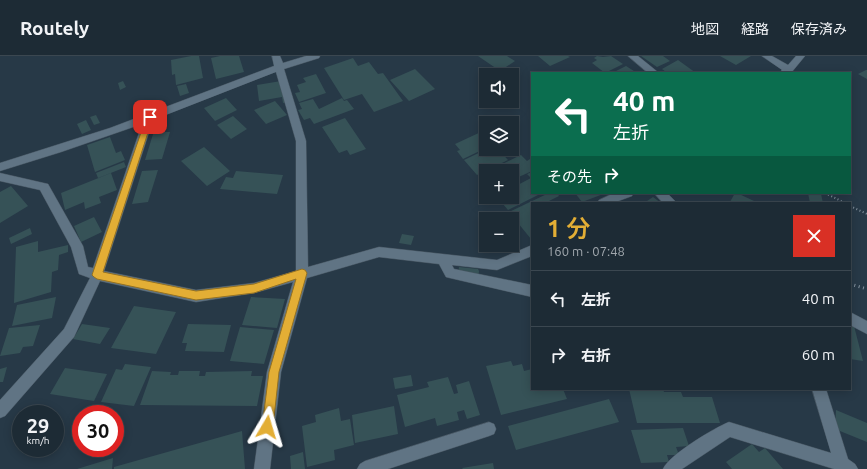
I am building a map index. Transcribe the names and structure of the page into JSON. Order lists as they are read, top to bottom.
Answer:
{
  "page": {
    "header": "Routely",
    "nav": ["地図", "経路", "保存済み"],
    "map_buttons": ["+", "−"],
    "turn": ["40 m", "左折"],
    "then": "その先",
    "heading": ["1 分", "160 m · 07:48"],
    "list": [
      {
        "name": "左折",
        "value": "40 m"
      },
      {
        "name": "右折",
        "value": "60 m"
      }
    ],
    "speed": "29 km/h",
    "limit": "30"
  }
}
